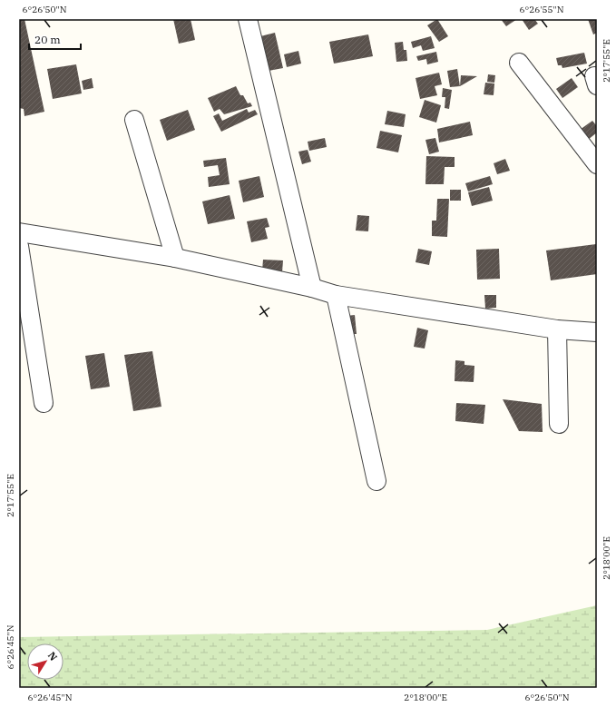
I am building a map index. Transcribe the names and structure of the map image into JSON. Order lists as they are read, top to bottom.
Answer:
{
  "scale_bar": "20 m",
  "north": "top right",
  "coordinates": [
    "6°26'50\"N",
    "6°26'55\"N",
    "2°17'55\"E",
    "2°18'00\"E",
    "6°26'45\"N"
  ]
}
